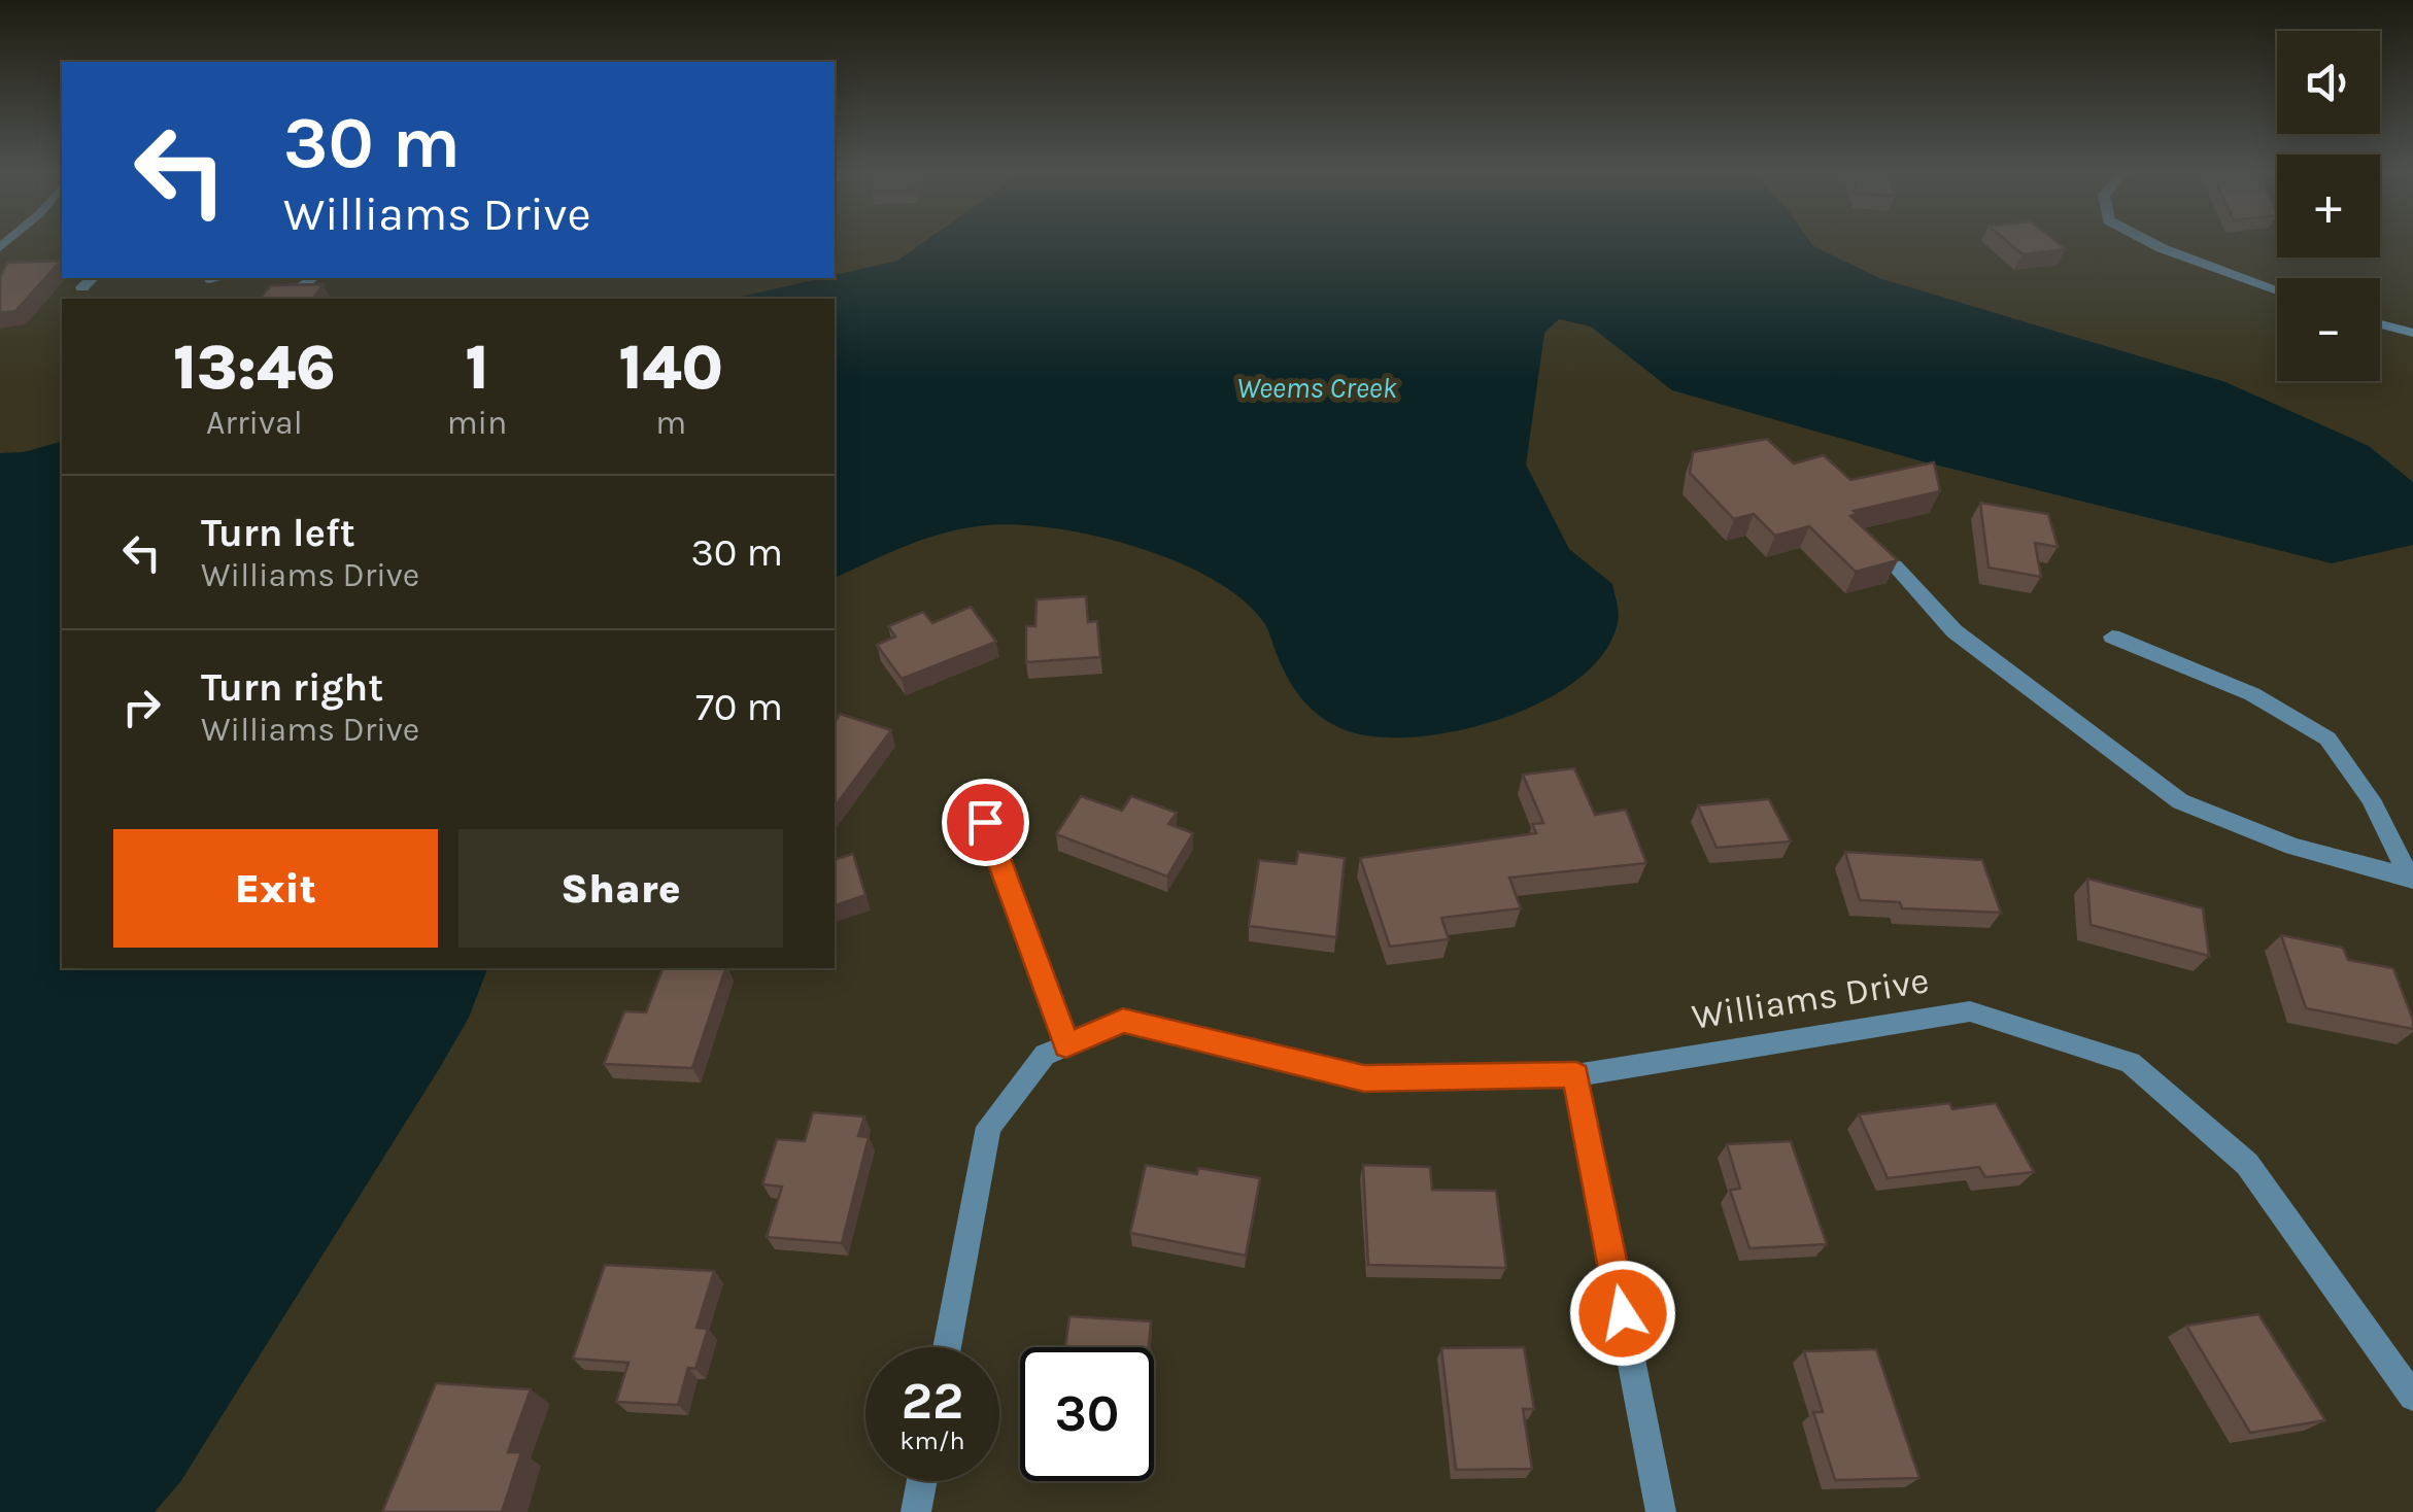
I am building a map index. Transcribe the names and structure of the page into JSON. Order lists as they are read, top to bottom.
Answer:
{
  "streets": {
    "street": ["Williams Drive"]
  },
  "water": ["Weems Creek"],
  "page": {
    "map_buttons": ["+", "−"],
    "turn": ["30 m", "Williams Drive"],
    "eta": [
      "13:46",
      "Arrival",
      "1",
      "min",
      "140",
      "m"
    ],
    "list": [
      {
        "name": "Turn left",
        "note": "Williams Drive",
        "value": "30 m"
      },
      {
        "name": "Turn right",
        "note": "Williams Drive",
        "value": "70 m"
      }
    ],
    "buttons": ["Exit", "Share"],
    "speed": "22 km/h",
    "limit": "30"
  }
}
